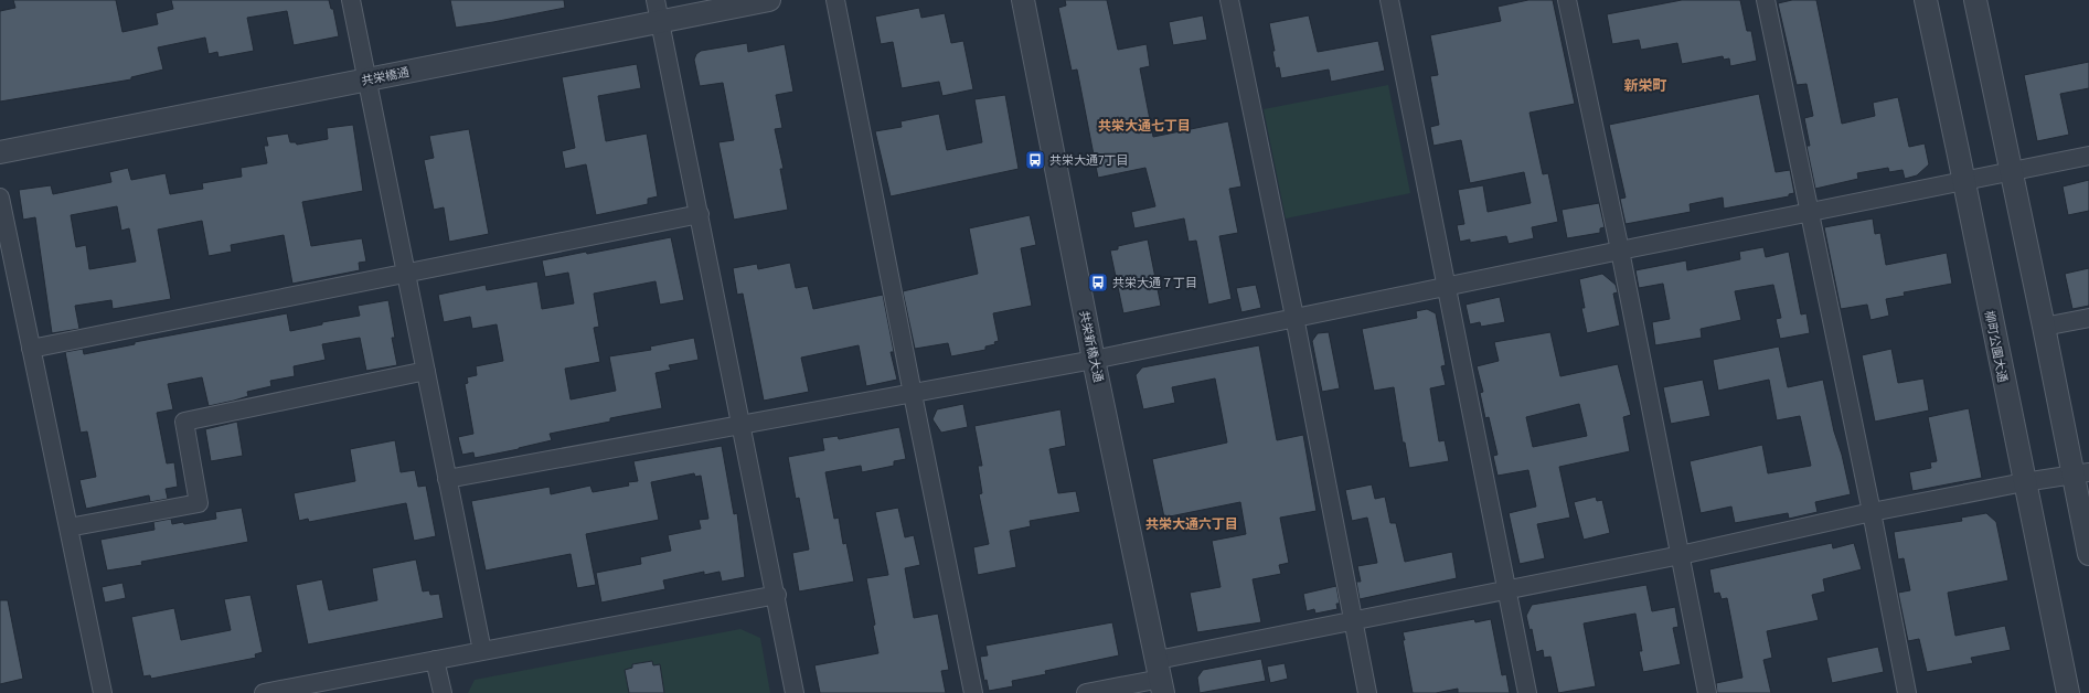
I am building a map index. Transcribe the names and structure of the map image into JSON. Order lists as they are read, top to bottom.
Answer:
{
  "streets": {
    "street": ["共栄橋通", "共栄新橋大通", "柳町公園大通"]
  },
  "districts": ["新栄町", "共栄大通七丁目", "共栄大通六丁目"],
  "places": {
    "bus stop": ["共栄大通7丁目", "共栄大通７丁目"]
  }
}
